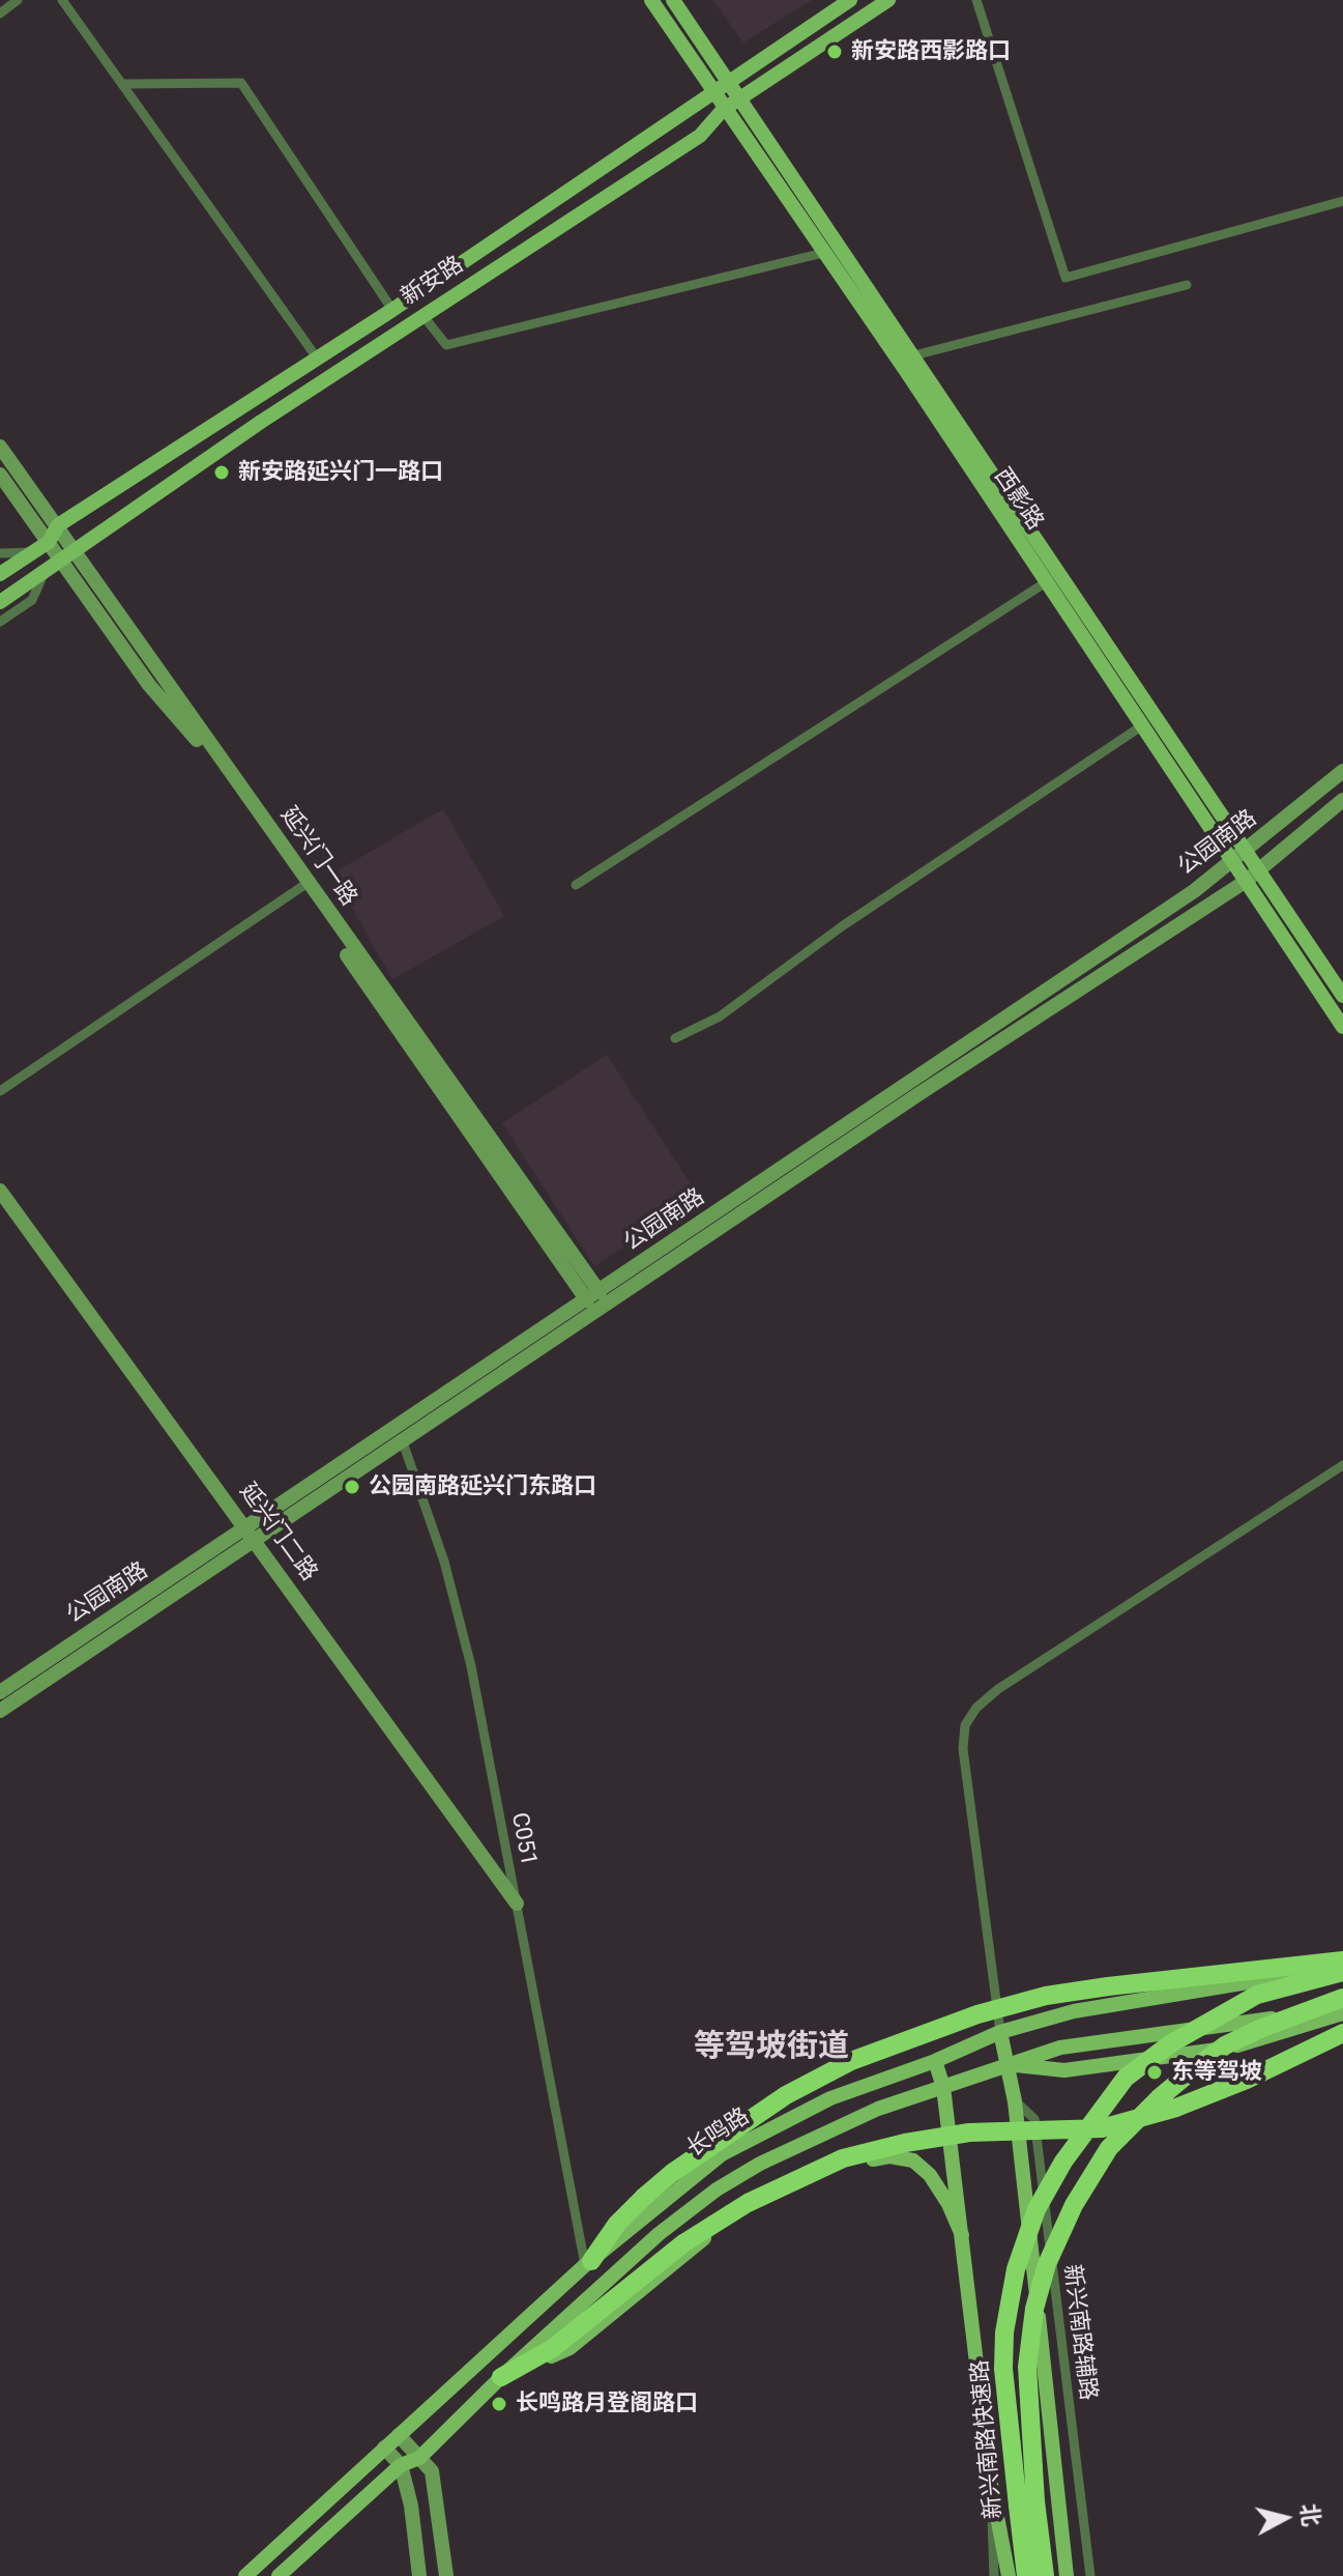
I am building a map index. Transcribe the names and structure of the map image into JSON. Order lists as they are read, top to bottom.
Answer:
{
  "streets": {
    "highway": ["新兴南路快速路"],
    "main road": [
      "新安路",
      "西影路",
      "公园南路",
      "延兴门一路",
      "延兴门二路",
      "长鸣路"
    ],
    "street": ["C051", "新兴南路辅路"]
  },
  "crossings": [
    ["新安路", "西影路"],
    ["新安路", "延兴门一路"],
    ["西影路", "公园南路"],
    ["公园南路", "延兴门一路"],
    ["公园南路", "延兴门二路"],
    ["公园南路", "C051"],
    ["延兴门二路", "C051"],
    ["C051", "长鸣路"]
  ],
  "districts": ["等驾坡街道"],
  "places": [
    "新安路西影路口",
    "新安路延兴门一路口",
    "公园南路延兴门东路口",
    "东等驾坡",
    "长鸣路月登阁路口"
  ],
  "north": "right"
}
